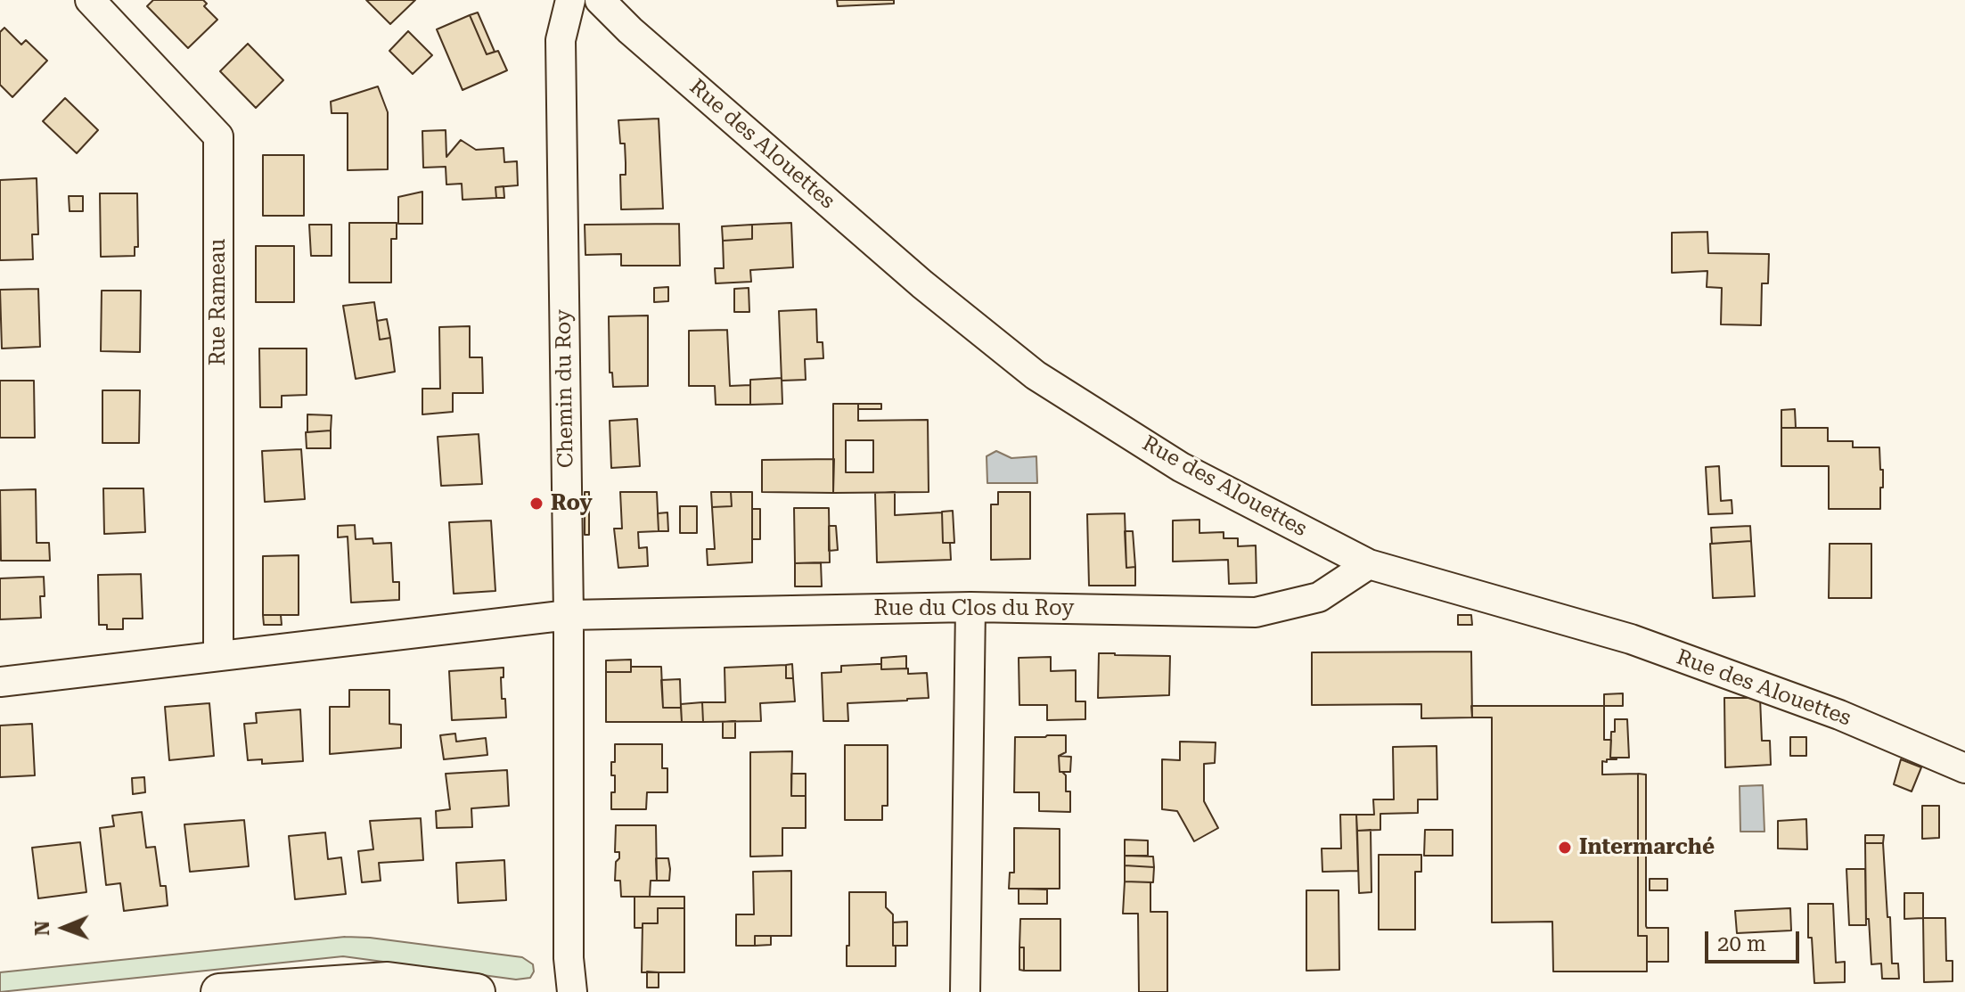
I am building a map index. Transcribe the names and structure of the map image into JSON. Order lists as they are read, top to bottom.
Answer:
{
  "streets": {
    "street": [
      "Rue des Alouettes",
      "Rue Rameau",
      "Chemin du Roy",
      "Rue du Clos du Roy"
    ]
  },
  "crossings": [
    ["Rue des Alouettes", "Rue du Clos du Roy"],
    ["Chemin du Roy", "Rue du Clos du Roy"]
  ],
  "places": ["Roy", "Intermarché"],
  "scale_bar": "20 m",
  "north": "left"
}
